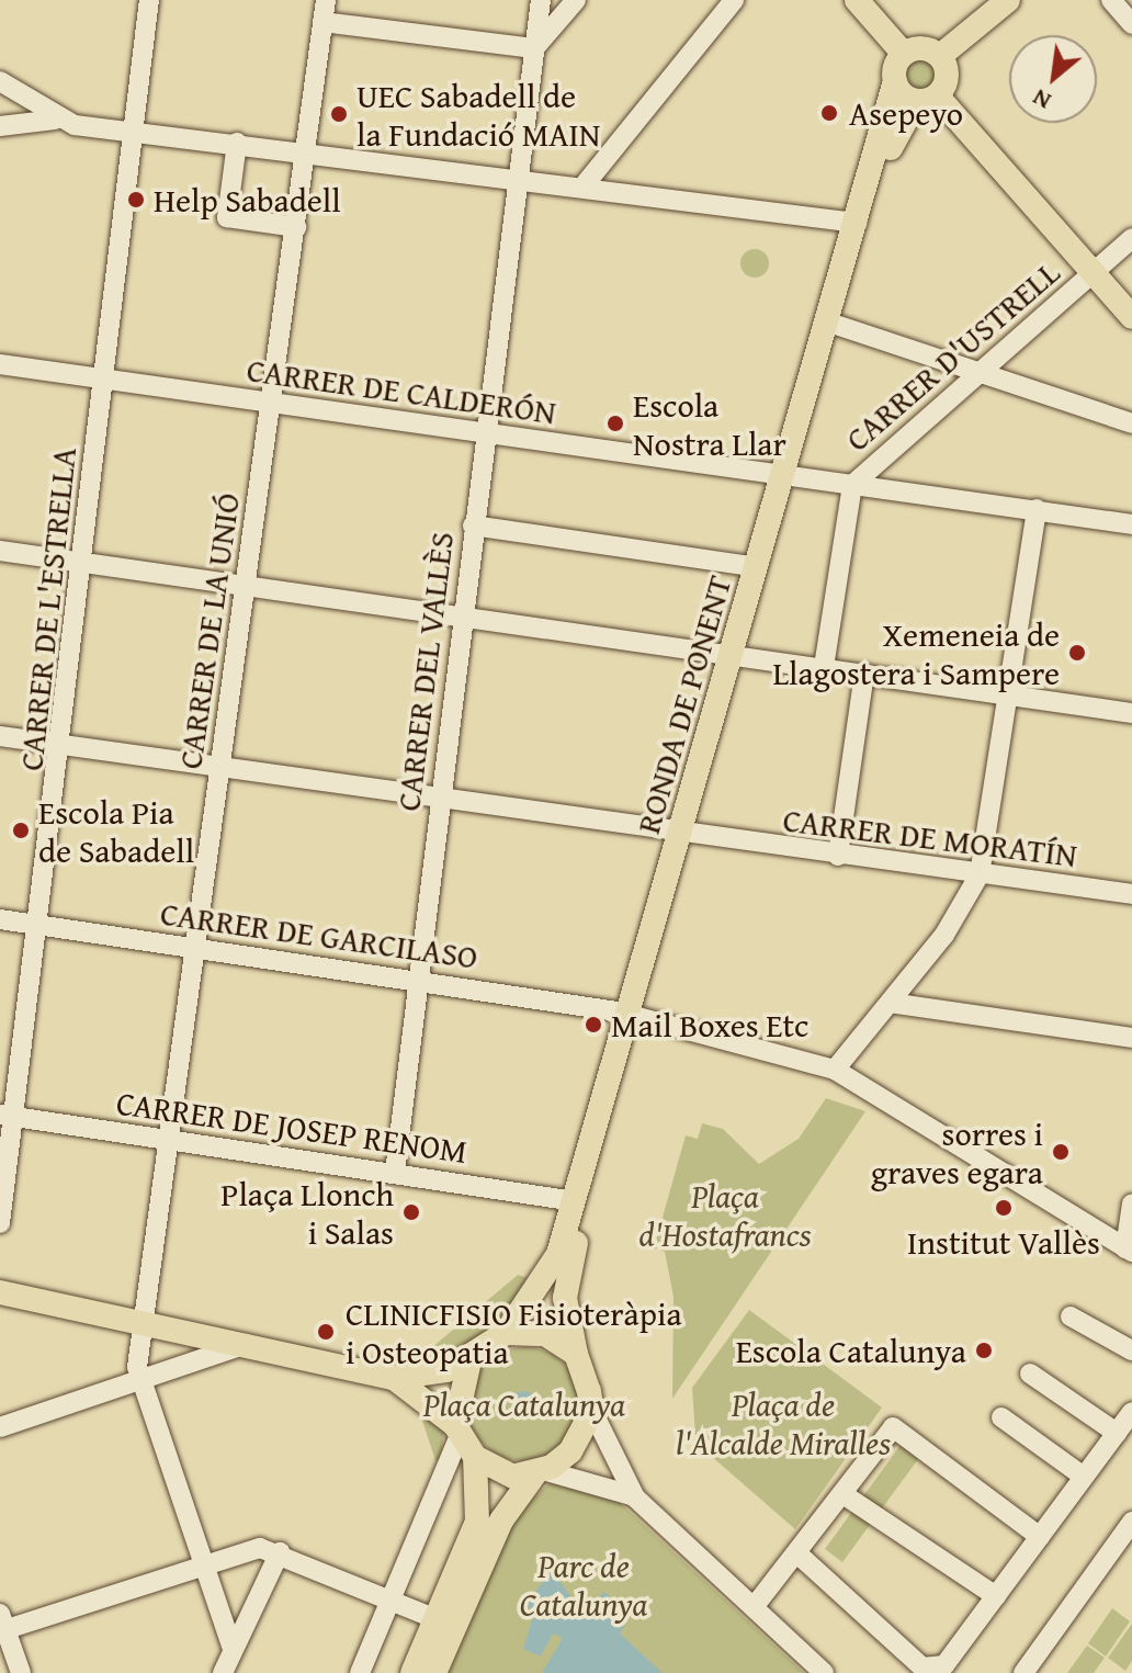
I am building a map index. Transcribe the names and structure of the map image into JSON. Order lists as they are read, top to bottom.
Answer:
{
  "streets": {
    "main road": ["RONDA DE PONENT"],
    "street": [
      "CARRER D'USTRELL",
      "CARRER DE CALDERÓN",
      "CARRER DE L'ESTRELLA",
      "CARRER DE LA UNIÓ",
      "CARRER DEL VALLÈS",
      "CARRER DE MORATÍN",
      "CARRER DE GARCILASO",
      "CARRER DE JOSEP RENOM"
    ]
  },
  "crossings": [
    ["CARRER D'USTRELL", "CARRER DE CALDERÓN"],
    ["CARRER DE CALDERÓN", "CARRER DE L'ESTRELLA"],
    ["CARRER DE CALDERÓN", "CARRER DE LA UNIÓ"],
    ["CARRER DE CALDERÓN", "CARRER DEL VALLÈS"],
    ["CARRER DE CALDERÓN", "RONDA DE PONENT"],
    ["CARRER DE L'ESTRELLA", "CARRER DE MORATÍN"],
    ["CARRER DE L'ESTRELLA", "CARRER DE GARCILASO"],
    ["CARRER DE L'ESTRELLA", "CARRER DE JOSEP RENOM"],
    ["CARRER DE LA UNIÓ", "CARRER DE MORATÍN"],
    ["CARRER DE LA UNIÓ", "CARRER DE GARCILASO"],
    ["CARRER DE LA UNIÓ", "CARRER DE JOSEP RENOM"],
    ["CARRER DEL VALLÈS", "CARRER DE MORATÍN"],
    ["CARRER DEL VALLÈS", "CARRER DE GARCILASO"],
    ["CARRER DEL VALLÈS", "CARRER DE JOSEP RENOM"],
    ["RONDA DE PONENT", "CARRER DE MORATÍN"],
    ["RONDA DE PONENT", "CARRER DE GARCILASO"],
    ["RONDA DE PONENT", "CARRER DE JOSEP RENOM"]
  ],
  "parks": [
    "Plaça d'Hostafrancs",
    "Plaça Catalunya",
    "Plaça de l'Alcalde Miralles",
    "Parc de Catalunya"
  ],
  "places": [
    "Asepeyo",
    "UEC Sabadell de la Fundació MAIN",
    "Help Sabadell",
    "Escola Nostra Llar",
    "Xemeneia de Llagostera i Sampere",
    "Escola Pia de Sabadell",
    "Mail Boxes Etc",
    "sorres i graves egara",
    "Institut Vallès",
    "Plaça Llonch i Salas",
    "CLINICFISIO Fisioteràpia i Osteopatia",
    "Escola Catalunya"
  ],
  "north": "bottom left"
}
